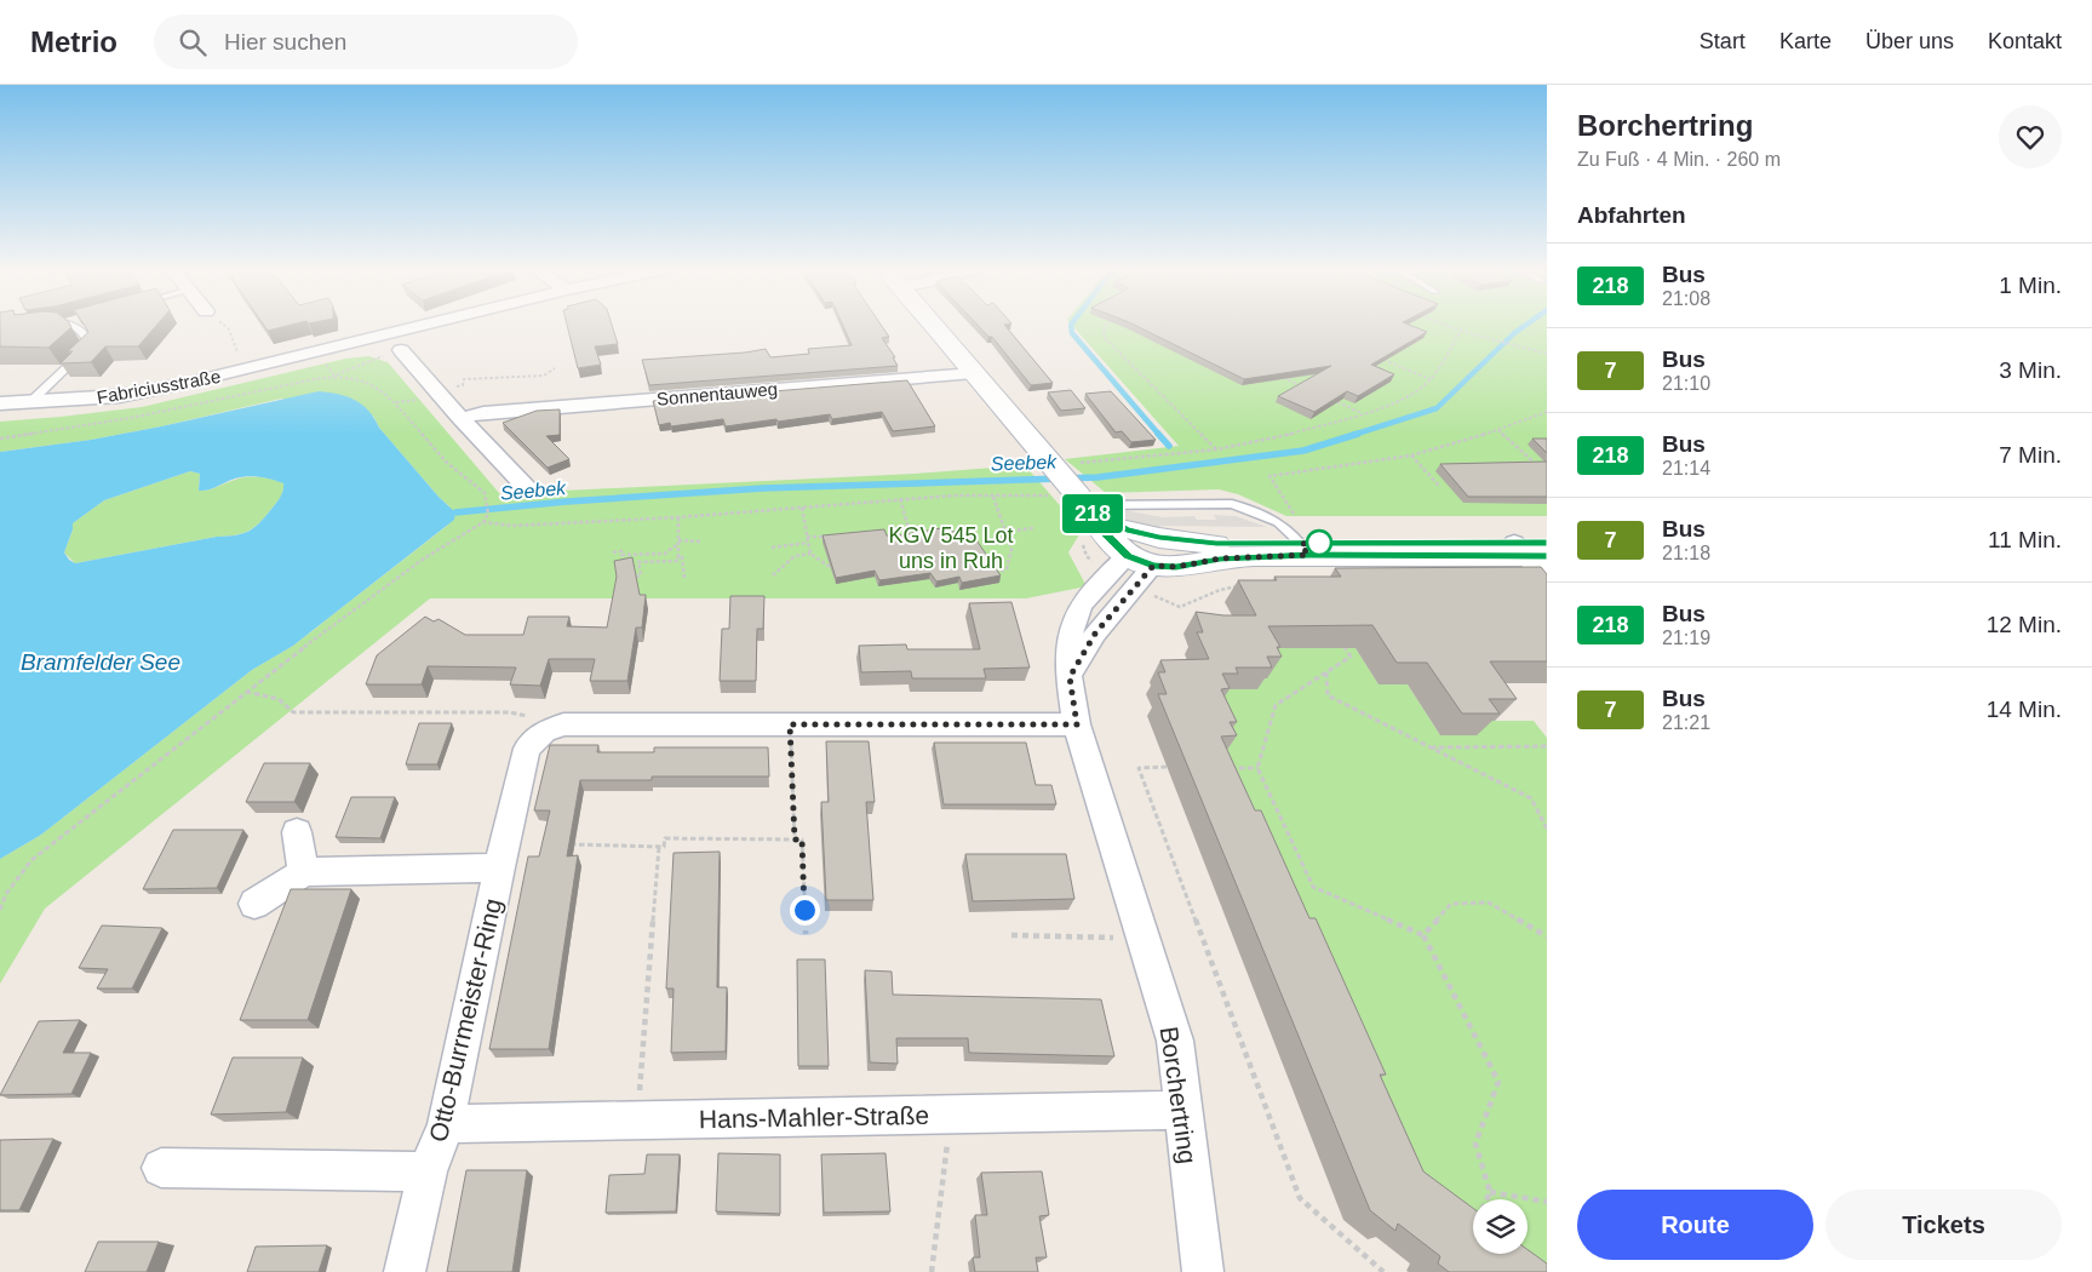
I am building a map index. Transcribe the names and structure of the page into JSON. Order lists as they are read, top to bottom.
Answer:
{
  "streets": {
    "street": [
      "Fabriciusstraße",
      "Sonnentauweg",
      "Otto-Burrmeister-Ring",
      "Borchertring",
      "Hans-Mahler-Straße"
    ]
  },
  "crossings": [
    ["Otto-Burrmeister-Ring", "Borchertring"],
    ["Otto-Burrmeister-Ring", "Hans-Mahler-Straße"],
    ["Borchertring", "Hans-Mahler-Straße"]
  ],
  "water": ["Seebek", "Bramfelder See"],
  "parks": ["KGV 545 Lot uns in Ruh"],
  "lines": ["bus line 218"],
  "page": {
    "header": "Metrio",
    "search": "Hier suchen",
    "nav": [
      "Start",
      "Karte",
      "Über uns",
      "Kontakt"
    ],
    "on_map": "218",
    "heading": [
      ["Borchertring", "Zu Fuß · 4 Min. · 260 m"],
      "Abfahrten"
    ],
    "list": [
      {
        "mark": "218",
        "name": "Bus",
        "note": "21:08",
        "value": "1 Min."
      },
      {
        "mark": "7",
        "name": "Bus",
        "note": "21:10",
        "value": "3 Min."
      },
      {
        "mark": "218",
        "name": "Bus",
        "note": "21:14",
        "value": "7 Min."
      },
      {
        "mark": "7",
        "name": "Bus",
        "note": "21:18",
        "value": "11 Min."
      },
      {
        "mark": "218",
        "name": "Bus",
        "note": "21:19",
        "value": "12 Min."
      },
      {
        "mark": "7",
        "name": "Bus",
        "note": "21:21",
        "value": "14 Min."
      }
    ],
    "buttons": ["Route", "Tickets"]
  }
}
